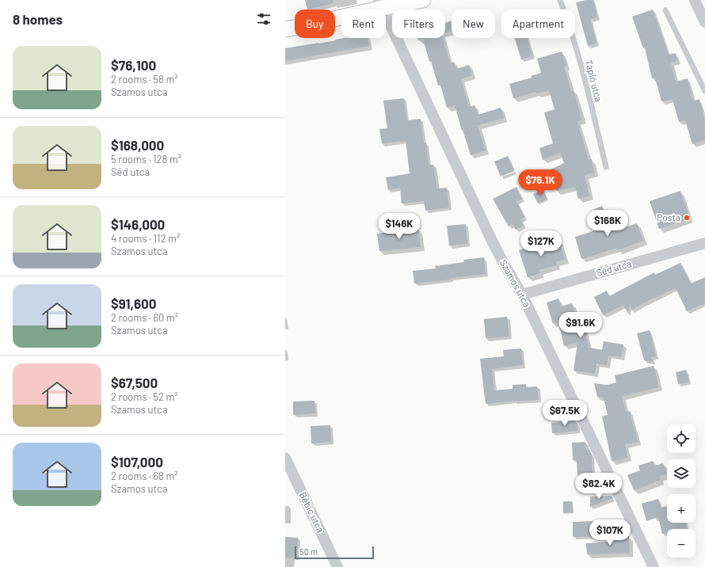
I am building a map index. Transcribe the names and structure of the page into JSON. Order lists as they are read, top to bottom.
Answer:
{
  "streets": {
    "street": ["Séd utca", "Szamos utca", "Bébic utca"],
    "lane": ["Tápió utca"]
  },
  "crossings": [
    ["Séd utca", "Szamos utca"]
  ],
  "places": ["Posta"],
  "scale_bar": "50 m",
  "page": {
    "heading": "8 homes",
    "chip": [
      "Buy",
      "Rent",
      "Filters",
      "New",
      "Apartment"
    ],
    "list": [
      {
        "name": "$76,100",
        "note": "2 rooms · 58 m² · Szamos utca"
      },
      {
        "name": "$168,000",
        "note": "5 rooms · 128 m² · Séd utca"
      },
      {
        "name": "$146,000",
        "note": "4 rooms · 112 m² · Szamos utca"
      },
      {
        "name": "$91,600",
        "note": "2 rooms · 60 m² · Szamos utca"
      },
      {
        "name": "$67,500",
        "note": "2 rooms · 52 m² · Szamos utca"
      },
      {
        "name": "$107,000",
        "note": "2 rooms · 68 m² · Szamos utca"
      }
    ],
    "price": [
      "$76.1K",
      "$168K",
      "$146K",
      "$127K",
      "$91.6K",
      "$67.5K",
      "$82.4K",
      "$107K"
    ],
    "map_buttons": ["+", "−"],
    "scale": "50 m"
  }
}
